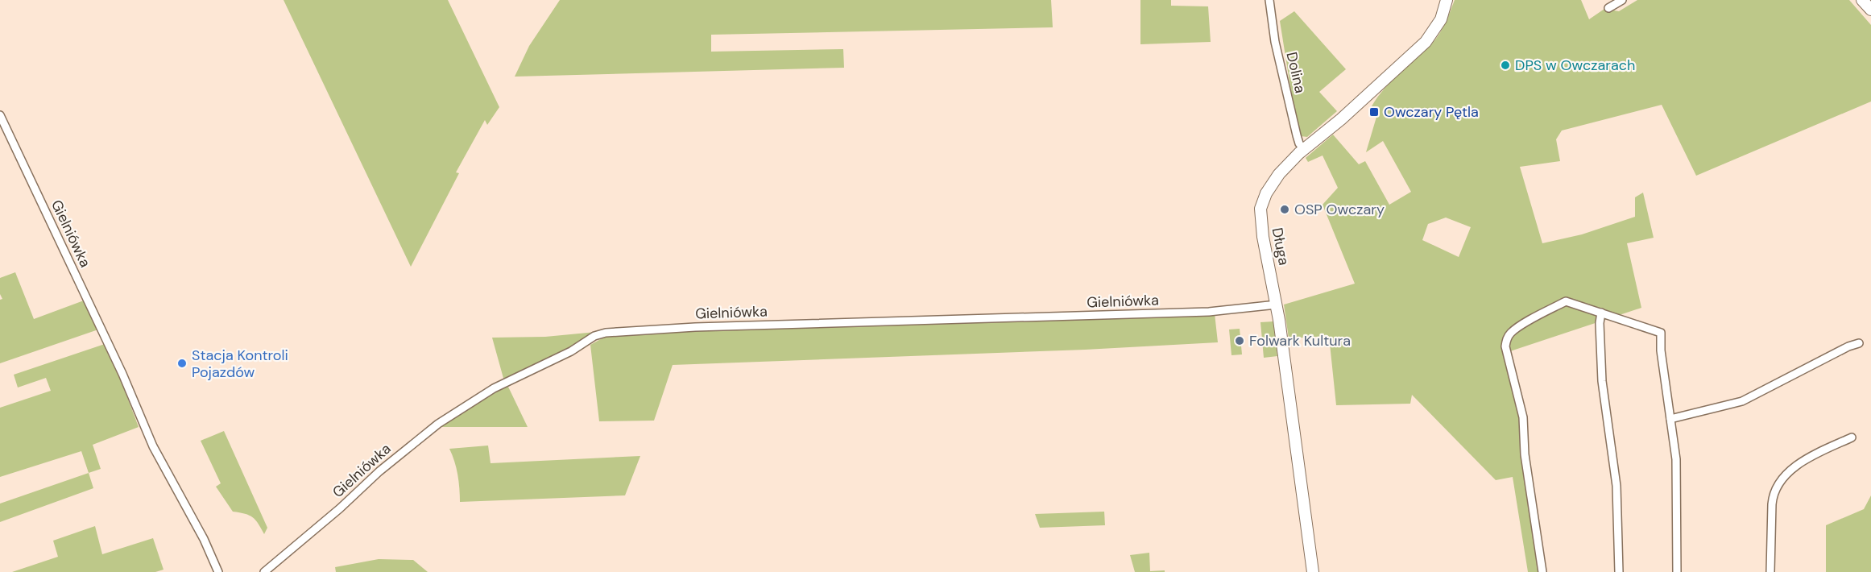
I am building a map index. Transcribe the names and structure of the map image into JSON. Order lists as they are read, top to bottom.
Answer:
{
  "streets": {
    "street": ["Dolina", "Gielniówka", "Długa"]
  },
  "crossings": [
    ["Dolina", "Długa"],
    ["Gielniówka", "Długa"]
  ],
  "places": {
    "other": [
      "DPS w Owczarach",
      "OSP Owczary",
      "Folwark Kultura",
      "Stacja Kontroli Pojazdów"
    ],
    "transit": ["Owczary Pętla"]
  }
}
